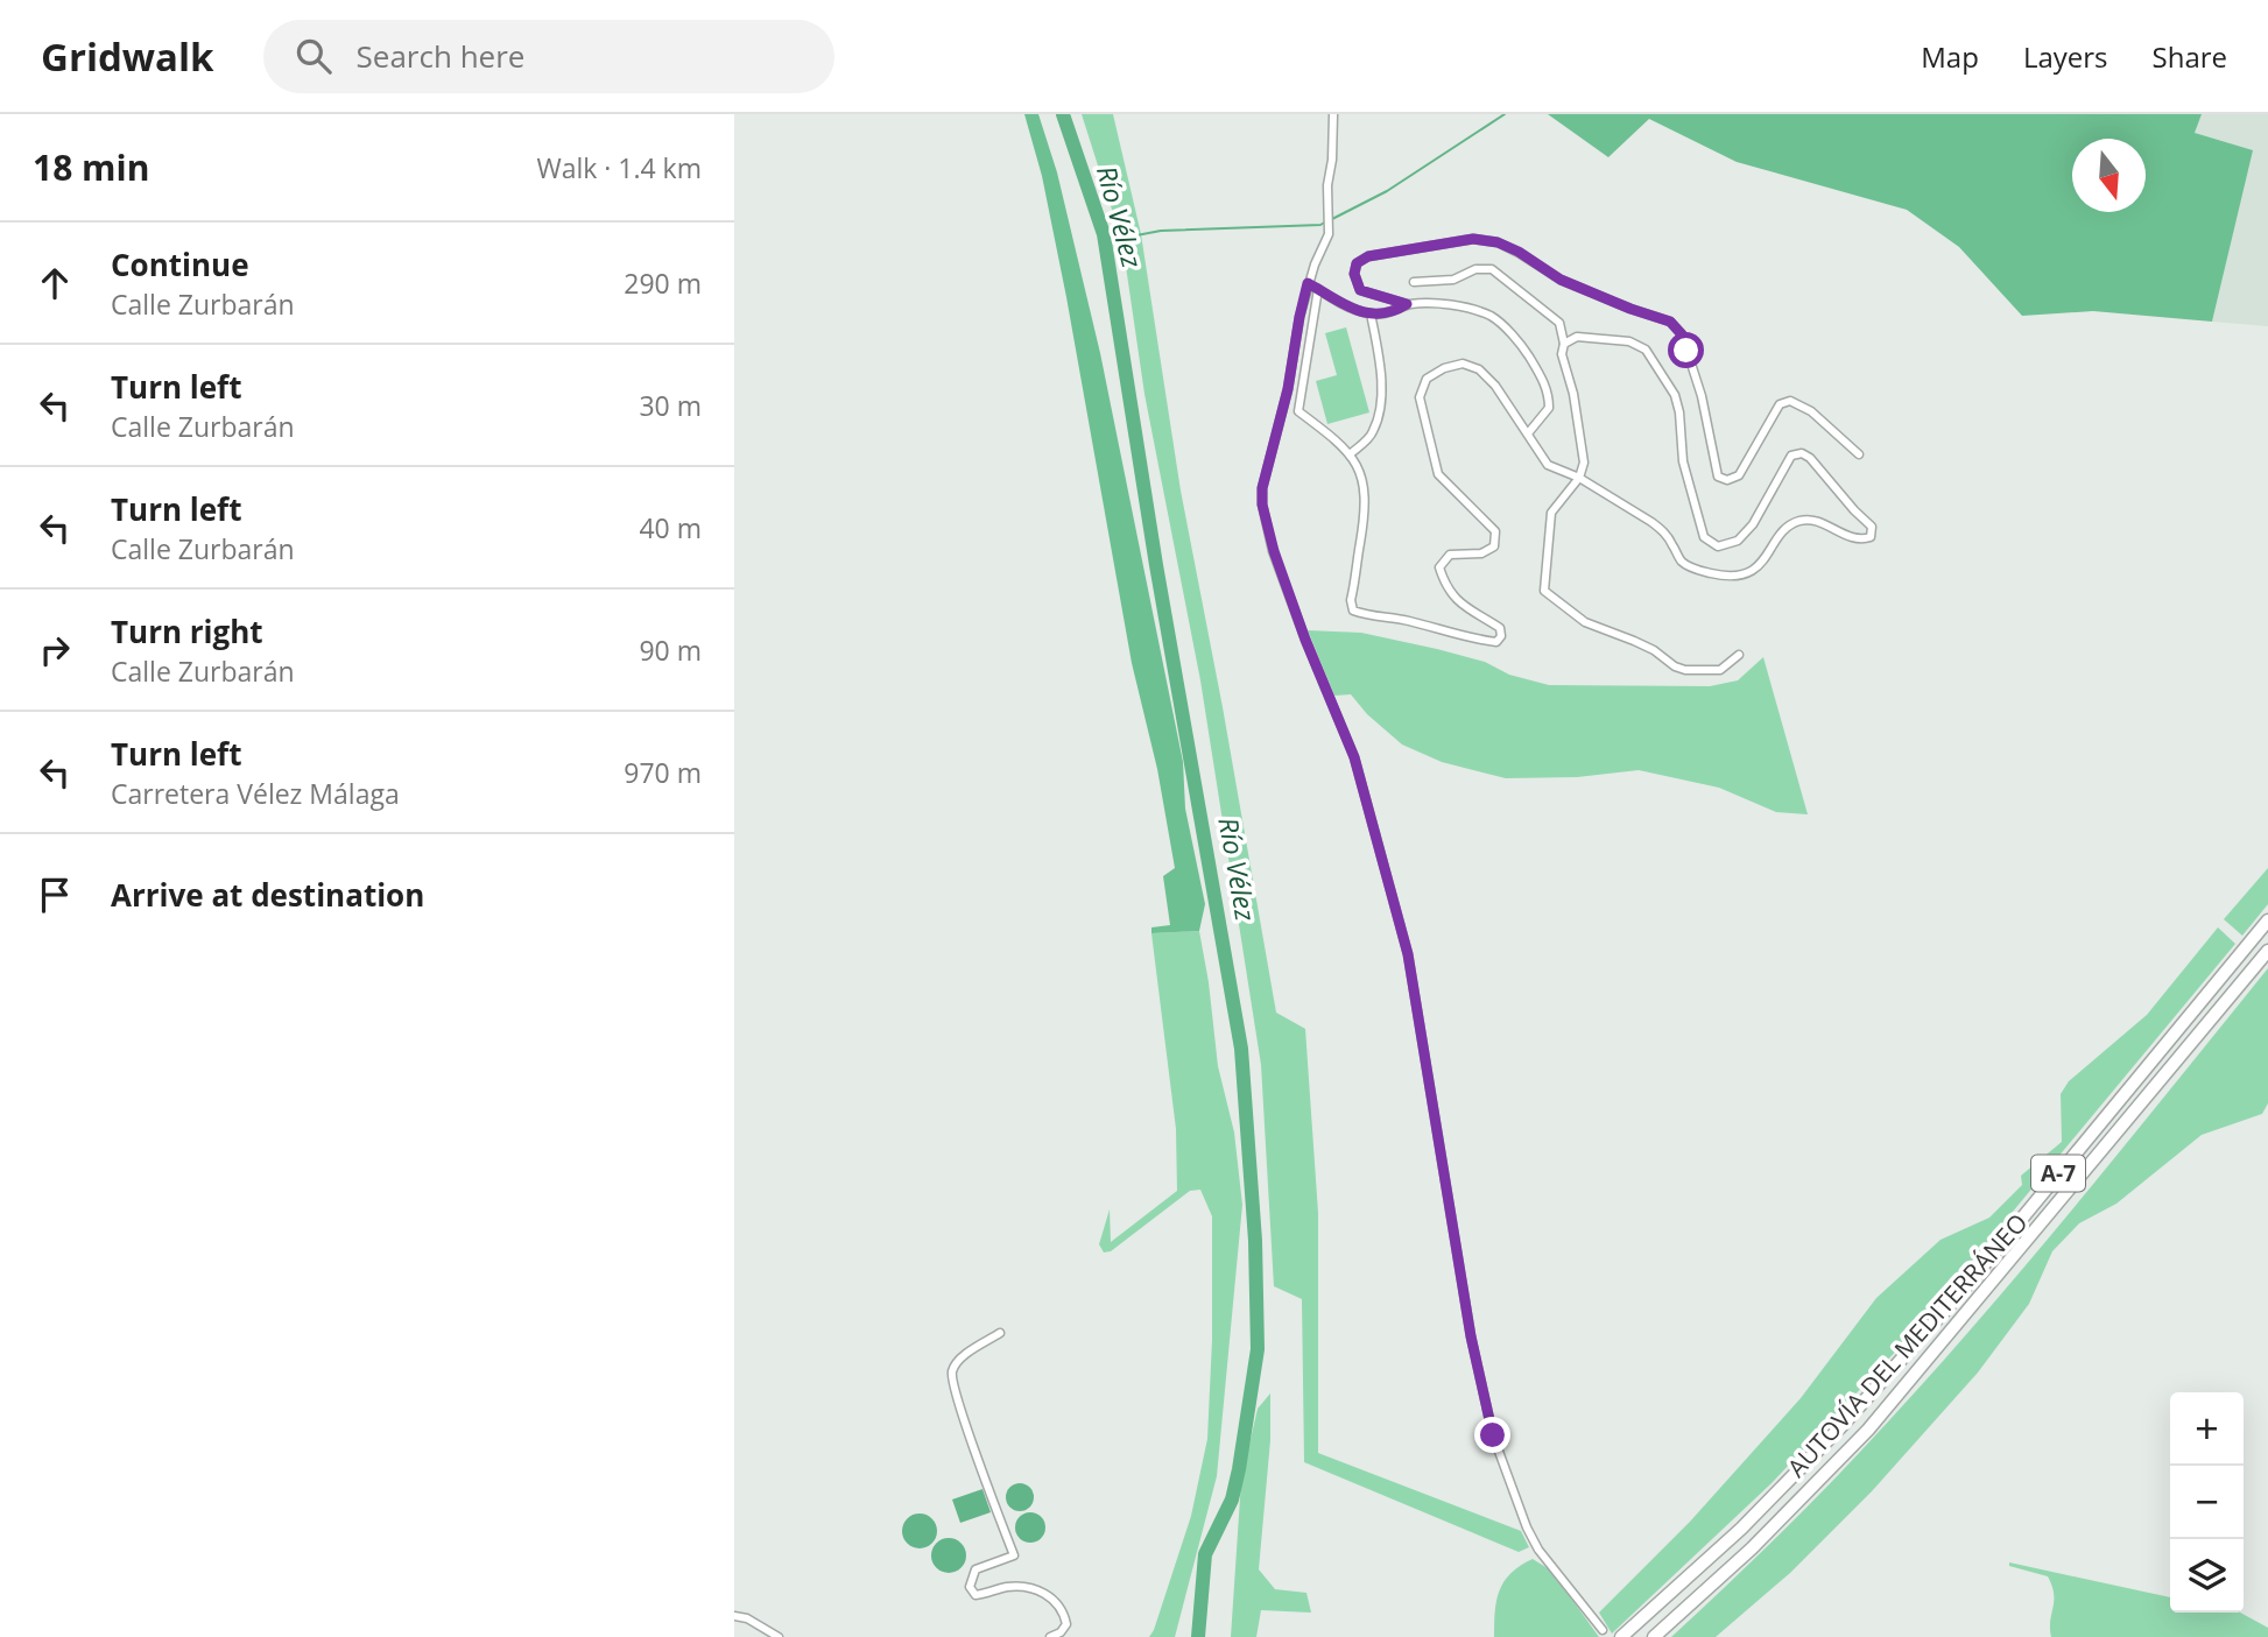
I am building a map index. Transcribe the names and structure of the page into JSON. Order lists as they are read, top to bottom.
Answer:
{
  "streets": {
    "highway": ["A-7", "AUTOVÍA DEL MEDITERRÁNEO"]
  },
  "water": ["Río Vélez"],
  "north": "bottom",
  "page": {
    "header": "Gridwalk",
    "search": "Search here",
    "nav": ["Map", "Layers", "Share"],
    "heading": ["18 min", "Walk · 1.4 km"],
    "list": [
      ["Continue", "Calle Zurbarán", "290 m"],
      ["Turn left", "Calle Zurbarán", "30 m"],
      ["Turn left", "Calle Zurbarán", "40 m"],
      ["Turn right", "Calle Zurbarán", "90 m"],
      ["Turn left", "Carretera Vélez Málaga", "970 m"],
      "Arrive at destination"
    ],
    "map_buttons": ["+", "−"]
  }
}
